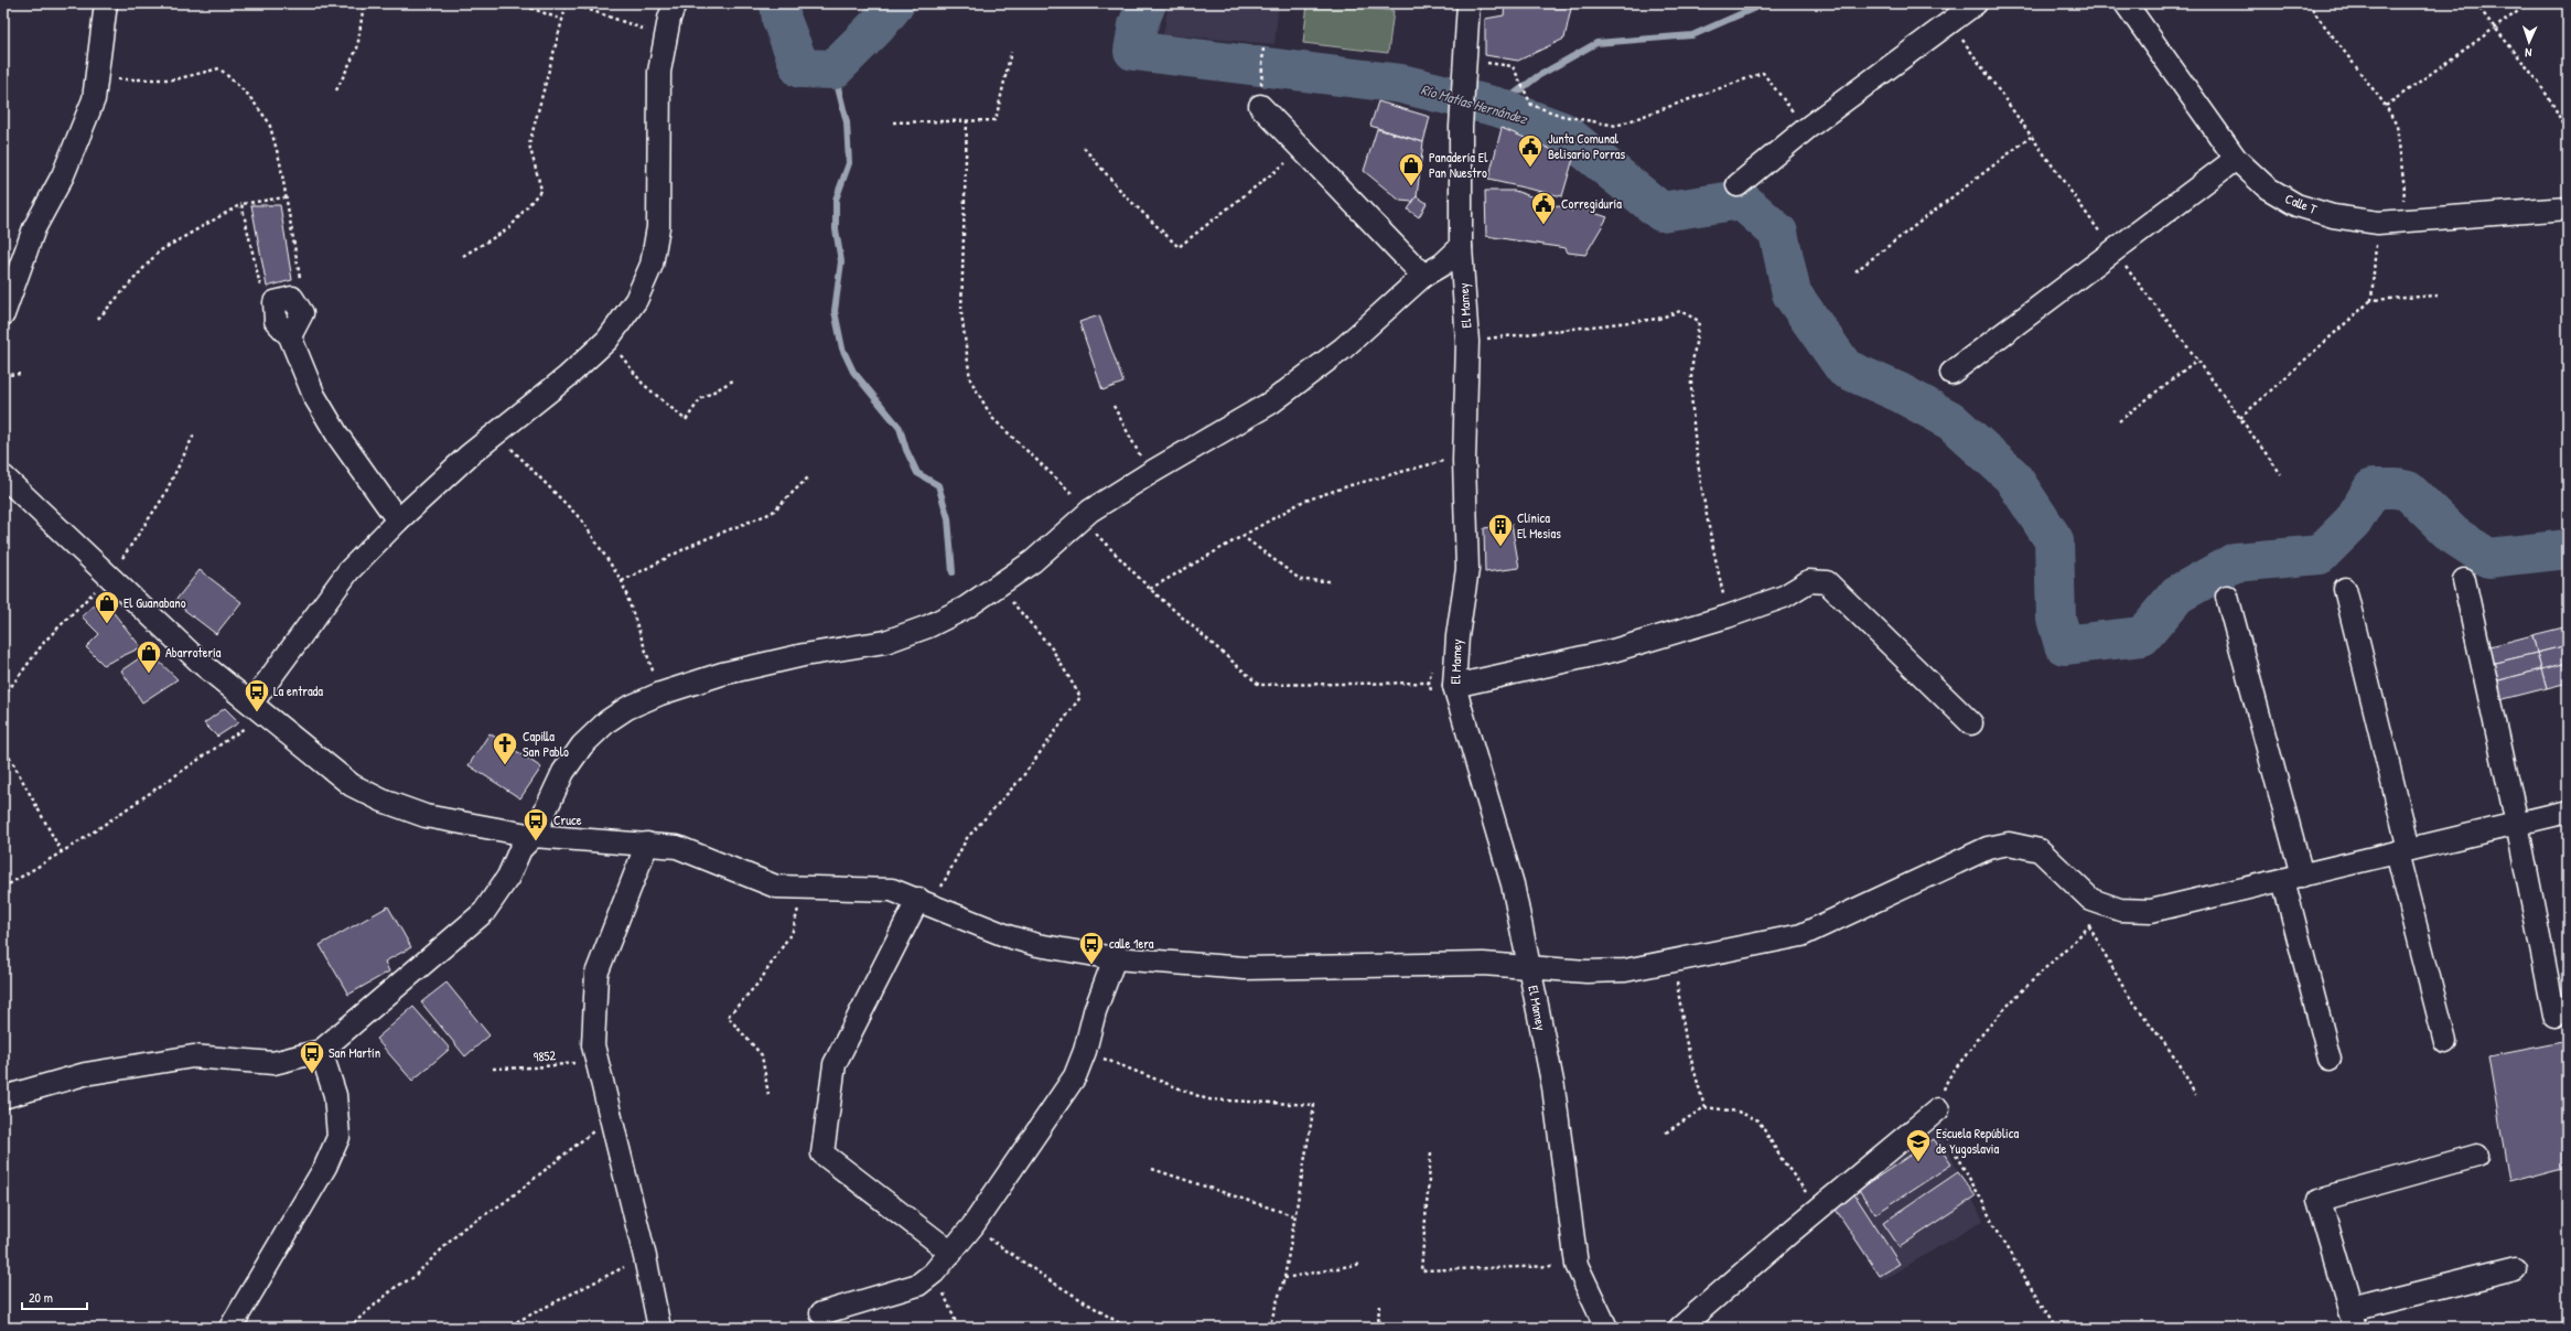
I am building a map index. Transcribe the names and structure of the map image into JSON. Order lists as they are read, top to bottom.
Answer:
{
  "streets": {
    "street": ["Calle T", "El Mamey"],
    "path": ["9852"]
  },
  "water": ["Río Matías Hernández"],
  "places": {
    "public building": ["Junta Comunal Belisario Porras", "Corregiduría"],
    "shop": ["Panadería El Pan Nuestro", "El Guanabano", "Abarrotería"],
    "building": ["Clínica El Mesias"],
    "bus stop": [
      "La entrada",
      "Cruce",
      "calle 1era",
      "San Martín"
    ],
    "church": ["Capilla San Pablo"],
    "school or university": ["Escuela República de Yugoslavia"]
  },
  "scale_bar": "20 m",
  "north": "bottom"
}
